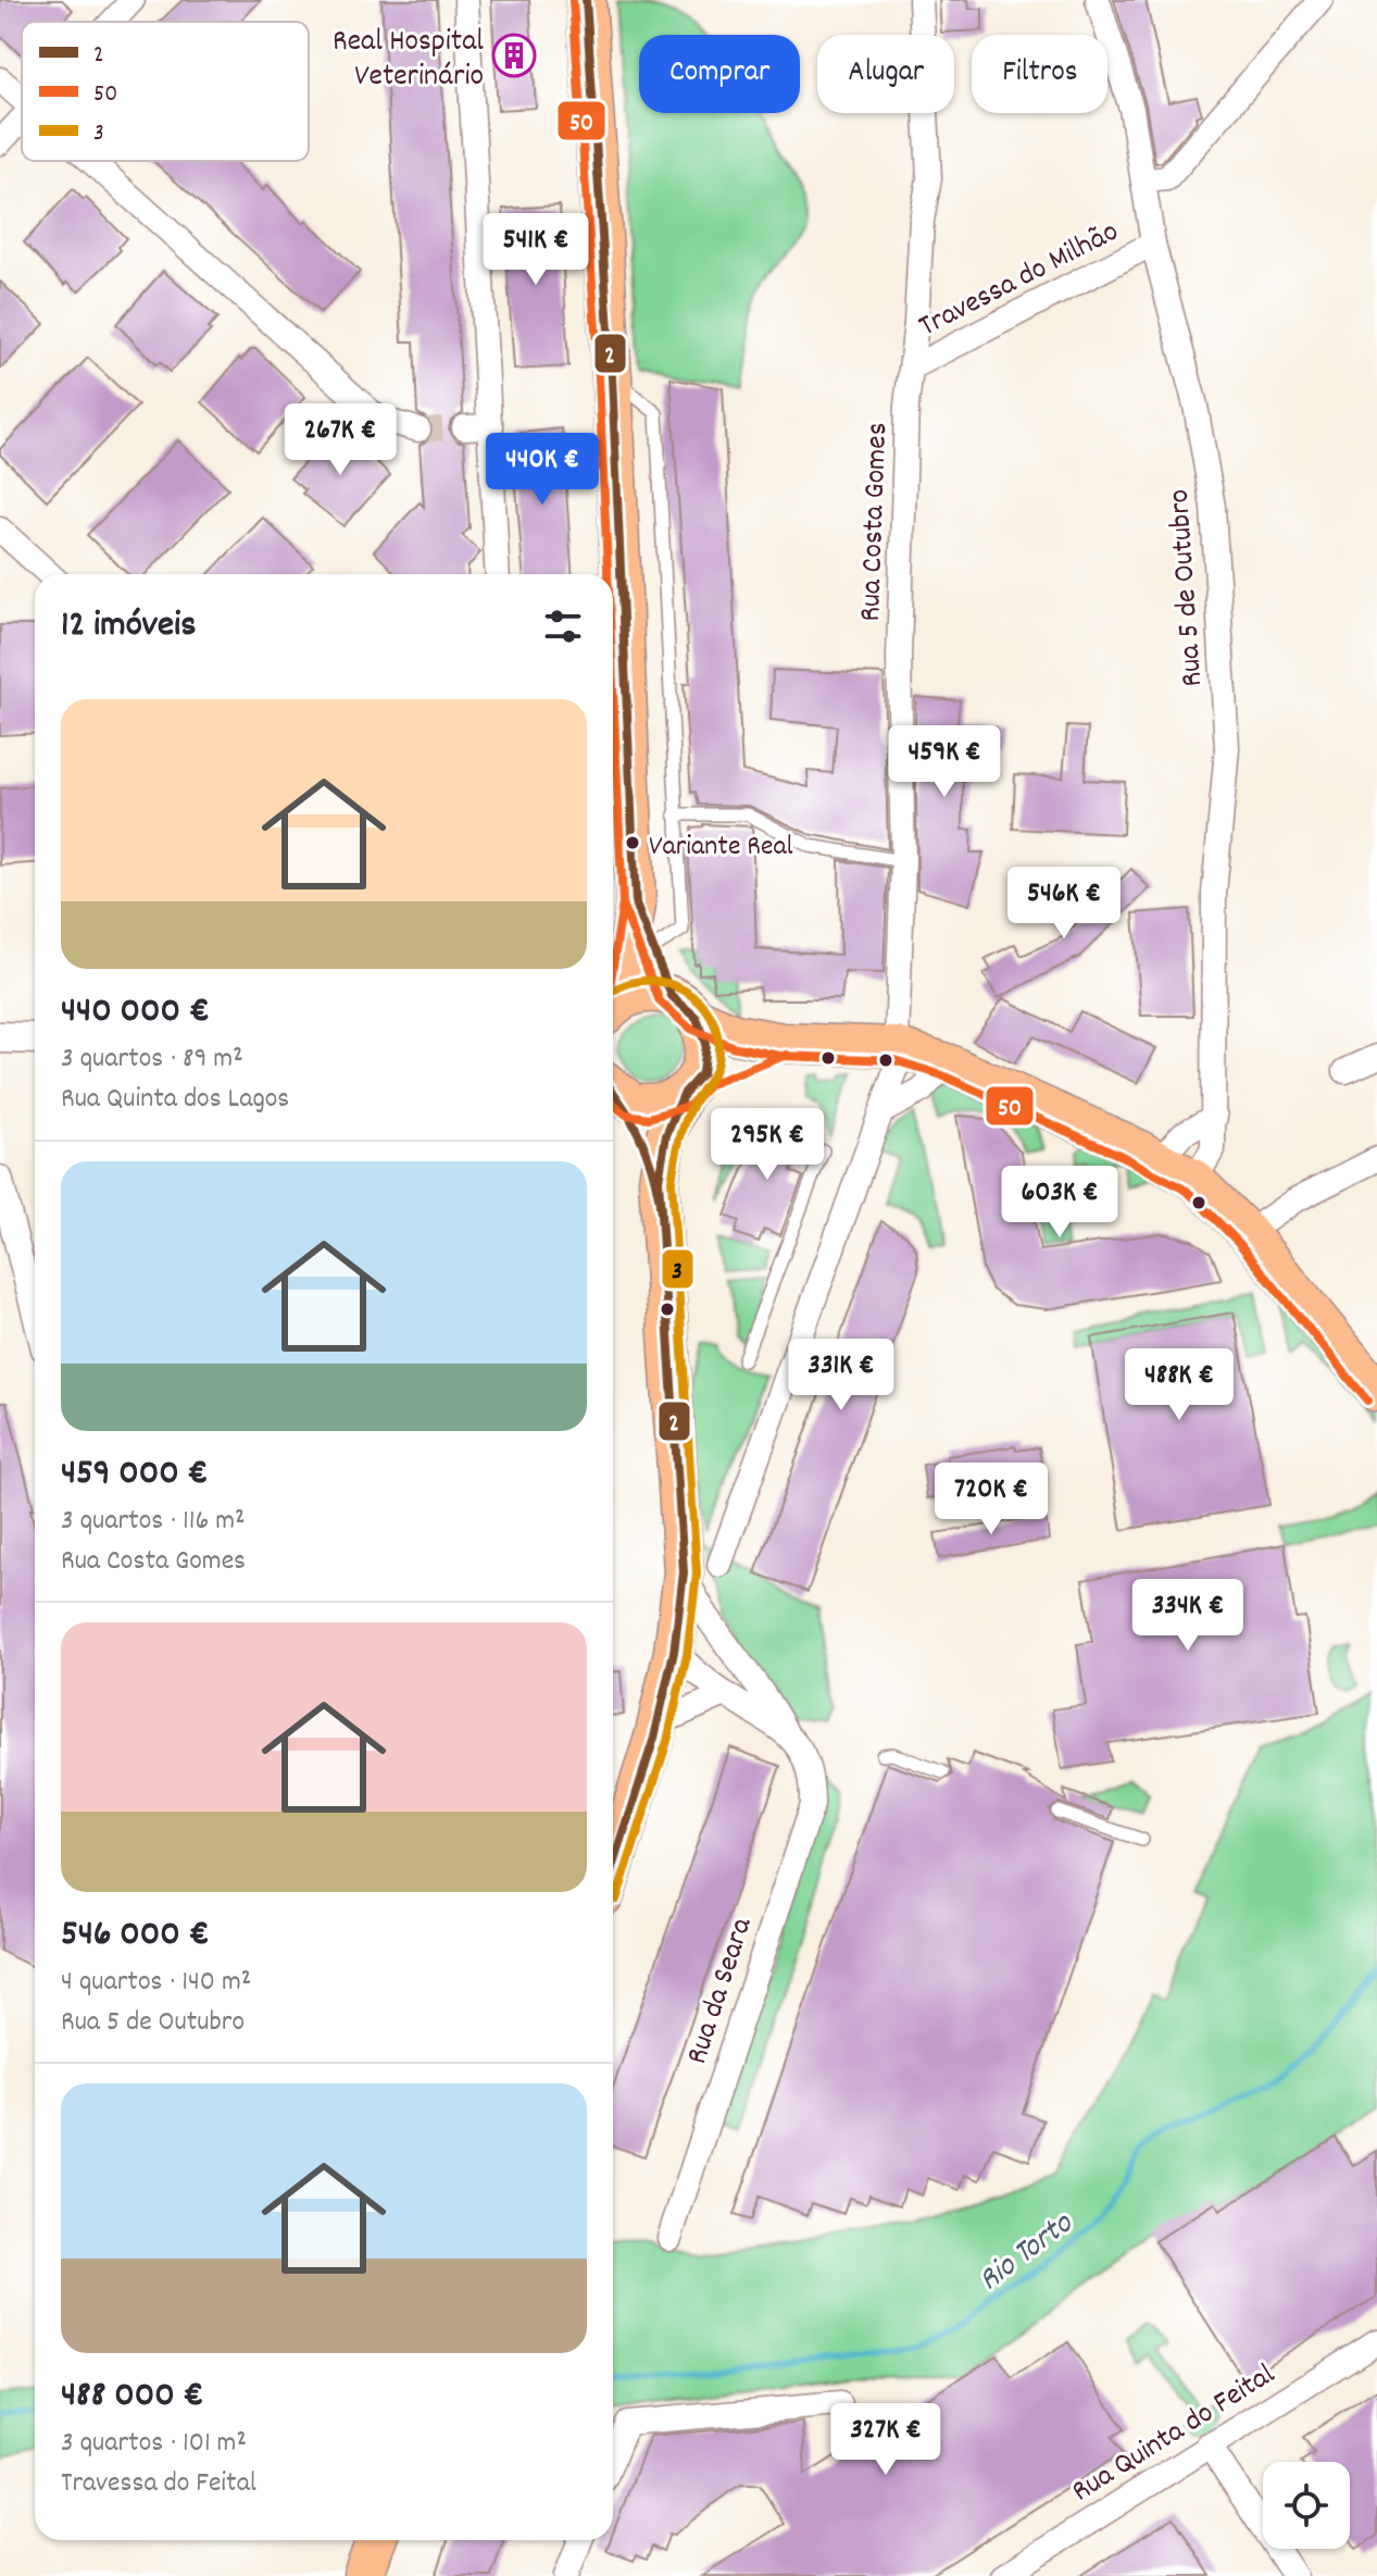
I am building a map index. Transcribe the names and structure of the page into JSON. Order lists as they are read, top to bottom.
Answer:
{
  "streets": {
    "street": [
      "Travessa do Milhão",
      "Rua Costa Gomes",
      "Rua 5 de Outubro",
      "Rua da Seara",
      "Rua Quinta do Feital"
    ]
  },
  "crossings": [
    ["Travessa do Milhão", "Rua Costa Gomes"],
    ["Travessa do Milhão", "Rua 5 de Outubro"]
  ],
  "water": ["Rio Torto"],
  "places": {
    "building": ["Real Hospital Veterinário"],
    "other": ["Variante Real"]
  },
  "lines": ["transit line 2", "transit line 50", "transit line 3"],
  "legend": ["2", "50", "3"],
  "page": {
    "chip": ["Comprar", "Alugar", "Filtros"],
    "price": [
      "541K €",
      "267K €",
      "440K €",
      "459K €",
      "546K €",
      "295K €",
      "603K €",
      "331K €",
      "488K €",
      "720K €",
      "334K €",
      "327K €"
    ],
    "heading": "12 imóveis",
    "list": [
      {
        "name": "440 000 €",
        "note": "3 quartos · 89 m² · Rua Quinta dos Lagos"
      },
      {
        "name": "459 000 €",
        "note": "3 quartos · 116 m² · Rua Costa Gomes"
      },
      {
        "name": "546 000 €",
        "note": "4 quartos · 140 m² · Rua 5 de Outubro"
      },
      {
        "name": "488 000 €",
        "note": "3 quartos · 101 m² · Travessa do Feital"
      }
    ]
  }
}
